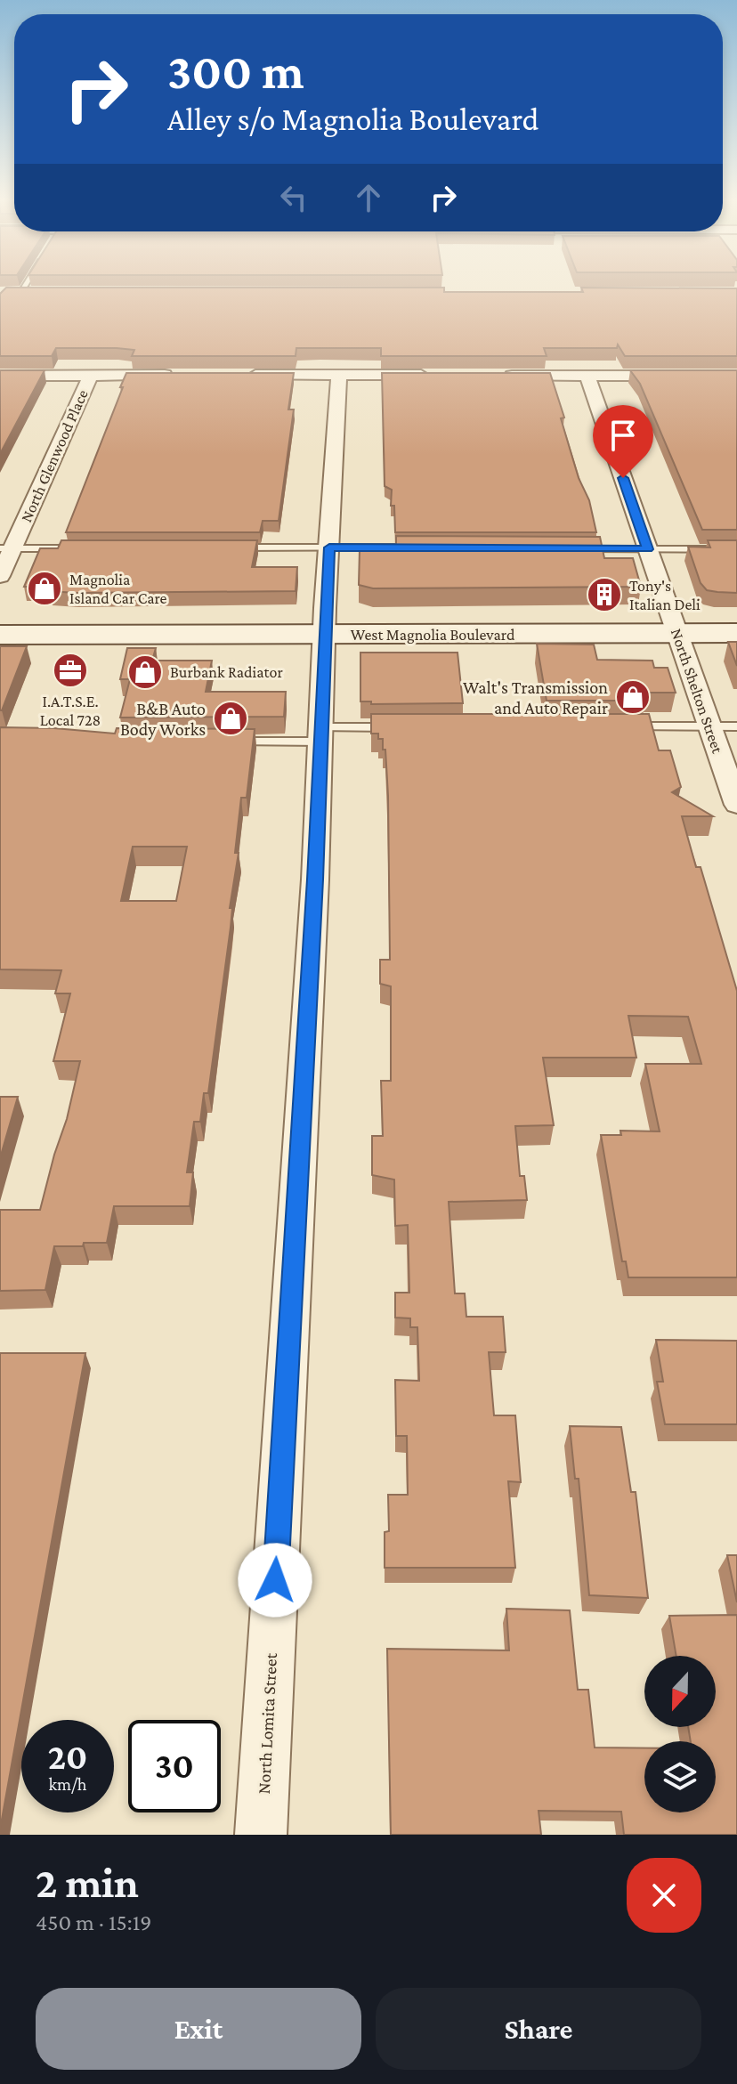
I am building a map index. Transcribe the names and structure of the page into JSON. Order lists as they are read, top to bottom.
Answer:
{
  "streets": {
    "main road": ["West Magnolia Boulevard"],
    "street": ["North Glenwood Place", "North Shelton Street", "North Lomita Street"]
  },
  "crossings": [
    ["West Magnolia Boulevard", "North Shelton Street"],
    ["West Magnolia Boulevard", "North Lomita Street"]
  ],
  "places": {
    "shop": [
      "Magnolia Island Car Care",
      "Burbank Radiator",
      "Walt's Transmission and Auto Repair",
      "B&B Auto Body Works"
    ],
    "building": ["Tony's Italian Deli"],
    "office": ["I.A.T.S.E. Local 728"]
  },
  "north": "bottom",
  "page": {
    "turn": ["300 m", "Alley s/o Magnolia Boulevard"],
    "speed": "20 km/h",
    "limit": "30",
    "heading": ["2 min", "450 m · 15:19"],
    "buttons": ["Exit", "Share"]
  }
}
